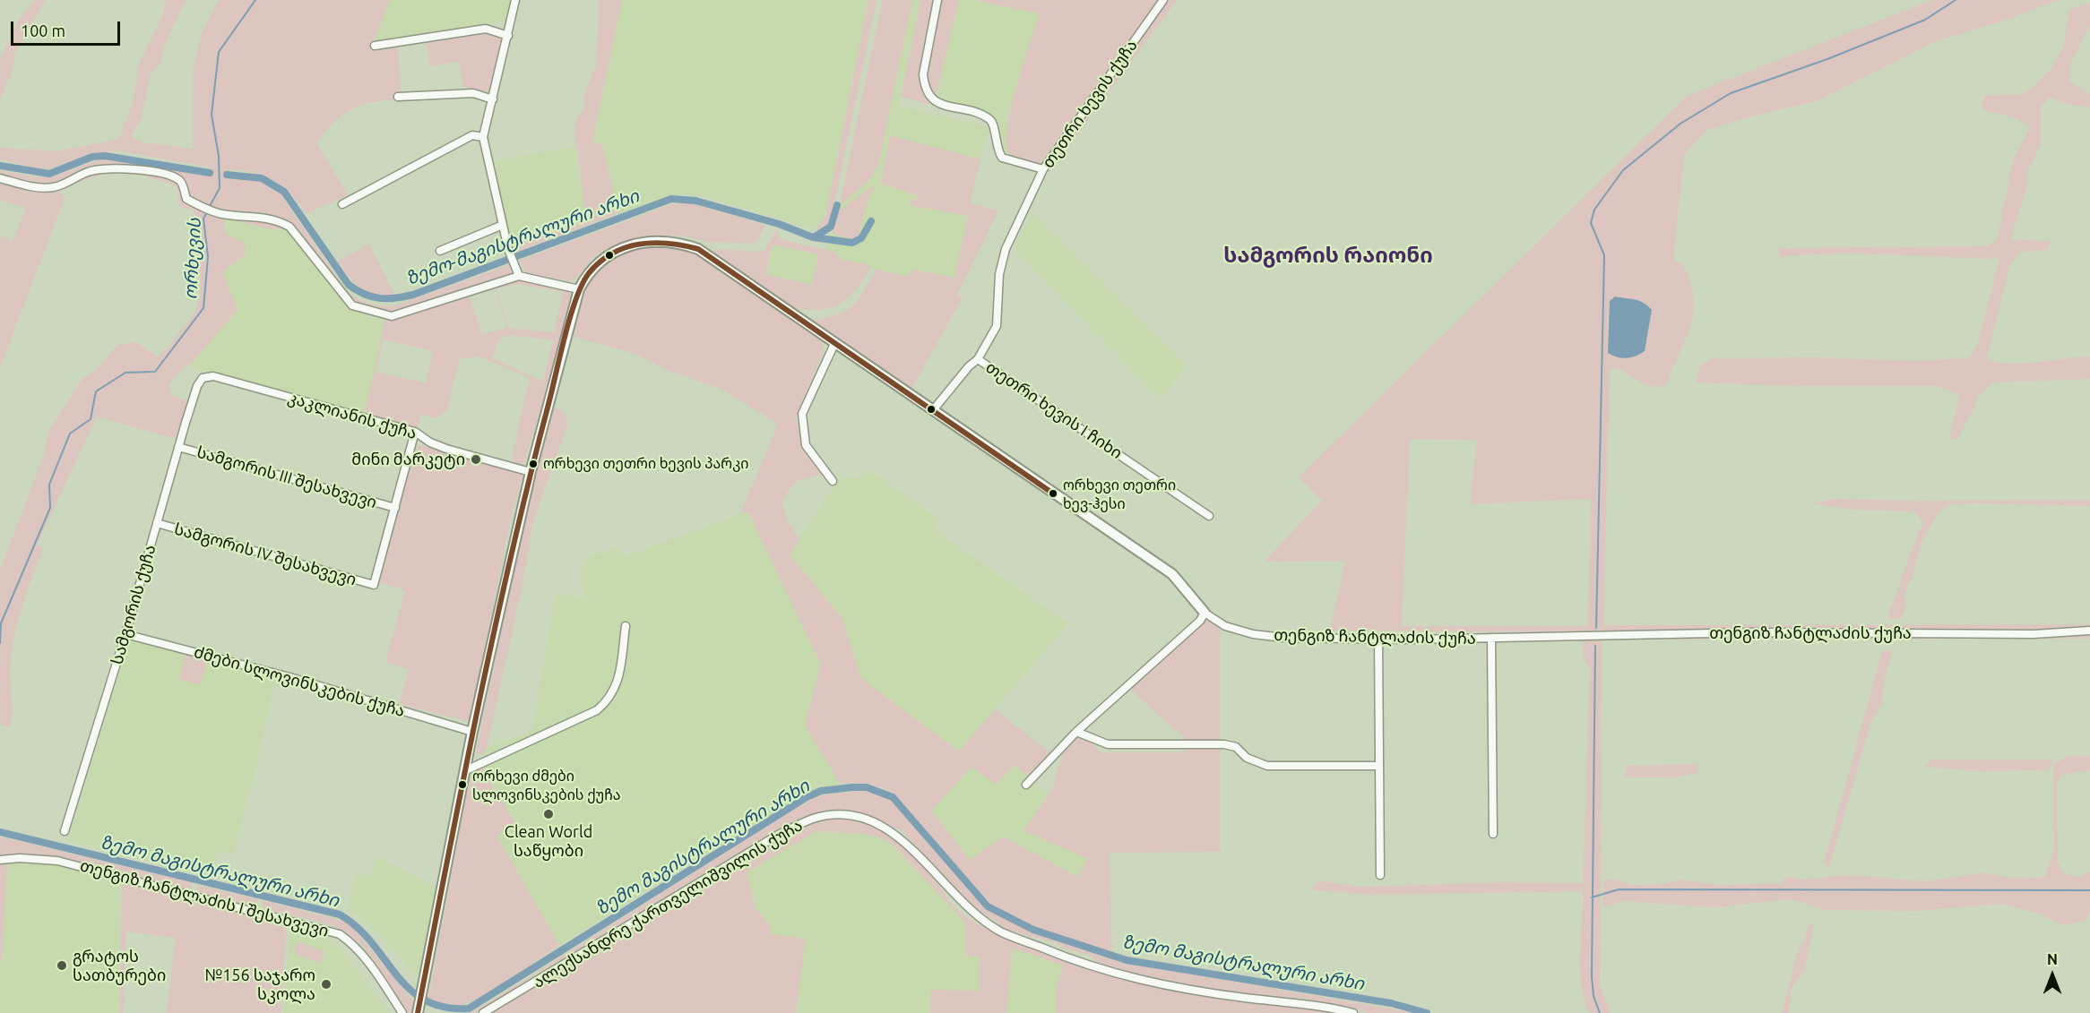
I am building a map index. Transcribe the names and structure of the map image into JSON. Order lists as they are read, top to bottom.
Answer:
{
  "streets": {
    "street": [
      "თეთრი ხევის ქუჩა",
      "თეთრი ხევის I ჩიხი",
      "კაკლიანის ქუჩა",
      "სამგორის III შესახვევი",
      "სამგორის IV შესახვევი",
      "სამგორის ქუჩა",
      "თენგიზ ჩანტლაძის ქუჩა",
      "ძმები სლოვინსკების ქუჩა",
      "თენგიზ ჩანტლაძის I შესახვევი",
      "ალექსანდრე ქართველიშვილის ქუჩა"
    ]
  },
  "crossings": [
    ["თეთრი ხევის ქუჩა", "თეთრი ხევის I ჩიხი"],
    ["თეთრი ხევის ქუჩა", "თენგიზ ჩანტლაძის ქუჩა"],
    ["კაკლიანის ქუჩა", "სამგორის ქუჩა"],
    ["კაკლიანის ქუჩა", "თენგიზ ჩანტლაძის ქუჩა"],
    ["სამგორის III შესახვევი", "სამგორის IV შესახვევი"],
    ["სამგორის III შესახვევი", "სამგორის ქუჩა"],
    ["სამგორის IV შესახვევი", "სამგორის ქუჩა"],
    ["სამგორის ქუჩა", "ძმები სლოვინსკების ქუჩა"],
    ["თენგიზ ჩანტლაძის ქუჩა", "ძმები სლოვინსკების ქუჩა"]
  ],
  "districts": ["სამგორის რაიონი"],
  "water": ["ზემო-მაგისტრალური არხი", "ორხევის", "ზემო მაგისტრალური არხი"],
  "places": [
    "მინი მარკეტი",
    "ორხევი თეთრი ხევის პარკი",
    "ორხევი თეთრი ხევ-ჰესი",
    "ორხევი ძმები სლოვინსკების ქუჩა",
    "Clean World საწყობი",
    "გრატოს სათბურები",
    "№156 საჯარო სკოლა"
  ],
  "scale_bar": "100 m",
  "north": "top"
}
